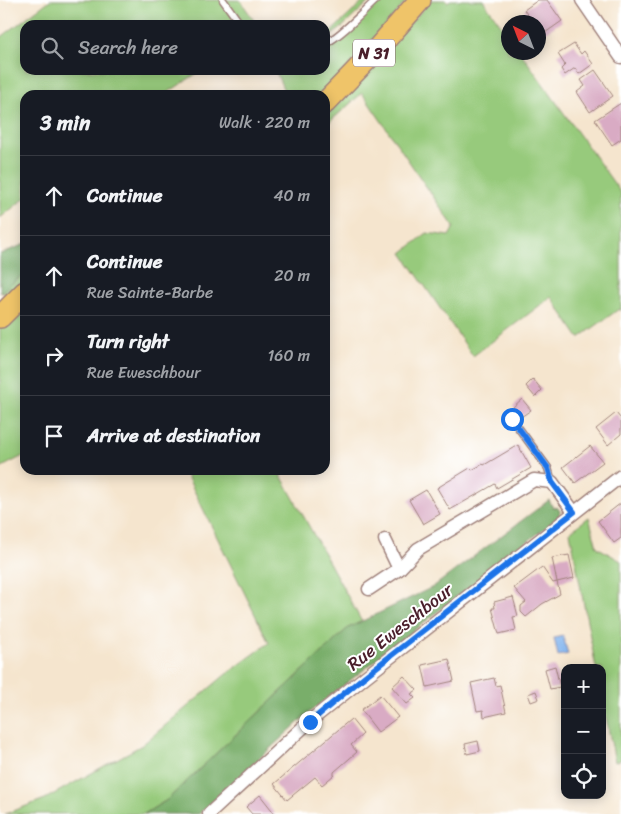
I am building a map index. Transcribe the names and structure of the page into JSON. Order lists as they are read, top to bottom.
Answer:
{
  "streets": {
    "main road": ["N 31"],
    "street": ["Rue Eweschbour"]
  },
  "north": "top left",
  "page": {
    "search": "Search here",
    "heading": ["3 min", "Walk · 220 m"],
    "list": [
      ["Continue", "40 m"],
      ["Continue", "Rue Sainte-Barbe", "20 m"],
      ["Turn right", "Rue Eweschbour", "160 m"],
      "Arrive at destination"
    ],
    "map_buttons": ["+", "−"]
  }
}
